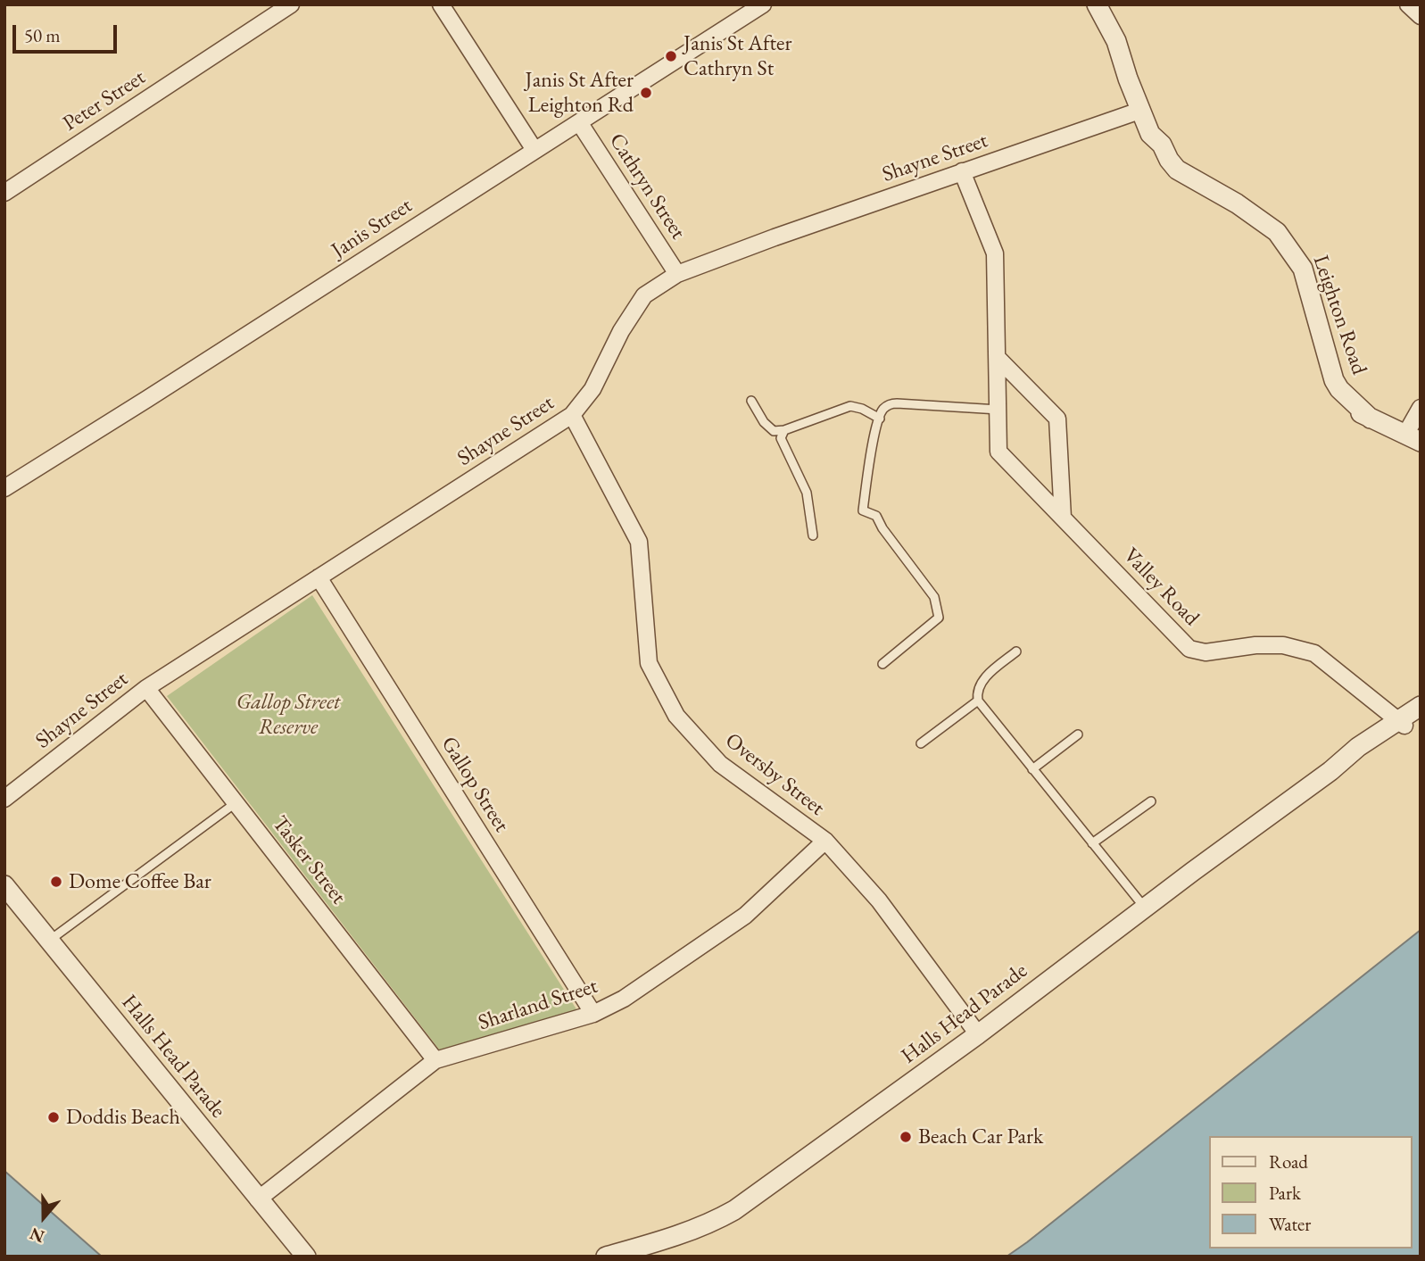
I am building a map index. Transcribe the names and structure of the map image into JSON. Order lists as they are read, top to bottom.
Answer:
{
  "streets": {
    "street": [
      "Peter Street",
      "Shayne Street",
      "Cathryn Street",
      "Janis Street",
      "Leighton Road",
      "Valley Road",
      "Oversby Street",
      "Gallop Street",
      "Tasker Street",
      "Sharland Street",
      "Halls Head Parade"
    ]
  },
  "crossings": [
    ["Shayne Street", "Cathryn Street"],
    ["Shayne Street", "Leighton Road"],
    ["Shayne Street", "Valley Road"],
    ["Shayne Street", "Oversby Street"],
    ["Shayne Street", "Gallop Street"],
    ["Shayne Street", "Tasker Street"],
    ["Cathryn Street", "Janis Street"],
    ["Valley Road", "Halls Head Parade"],
    ["Oversby Street", "Sharland Street"],
    ["Oversby Street", "Halls Head Parade"],
    ["Gallop Street", "Sharland Street"],
    ["Tasker Street", "Sharland Street"],
    ["Sharland Street", "Halls Head Parade"]
  ],
  "parks": ["Gallop Street Reserve"],
  "places": [
    "Janis St After Cathryn St",
    "Janis St After Leighton Rd",
    "Dome Coffee Bar",
    "Doddis Beach",
    "Beach Car Park"
  ],
  "legend": ["Road", "Park", "Water"],
  "scale_bar": "50 m",
  "north": "bottom"
}
